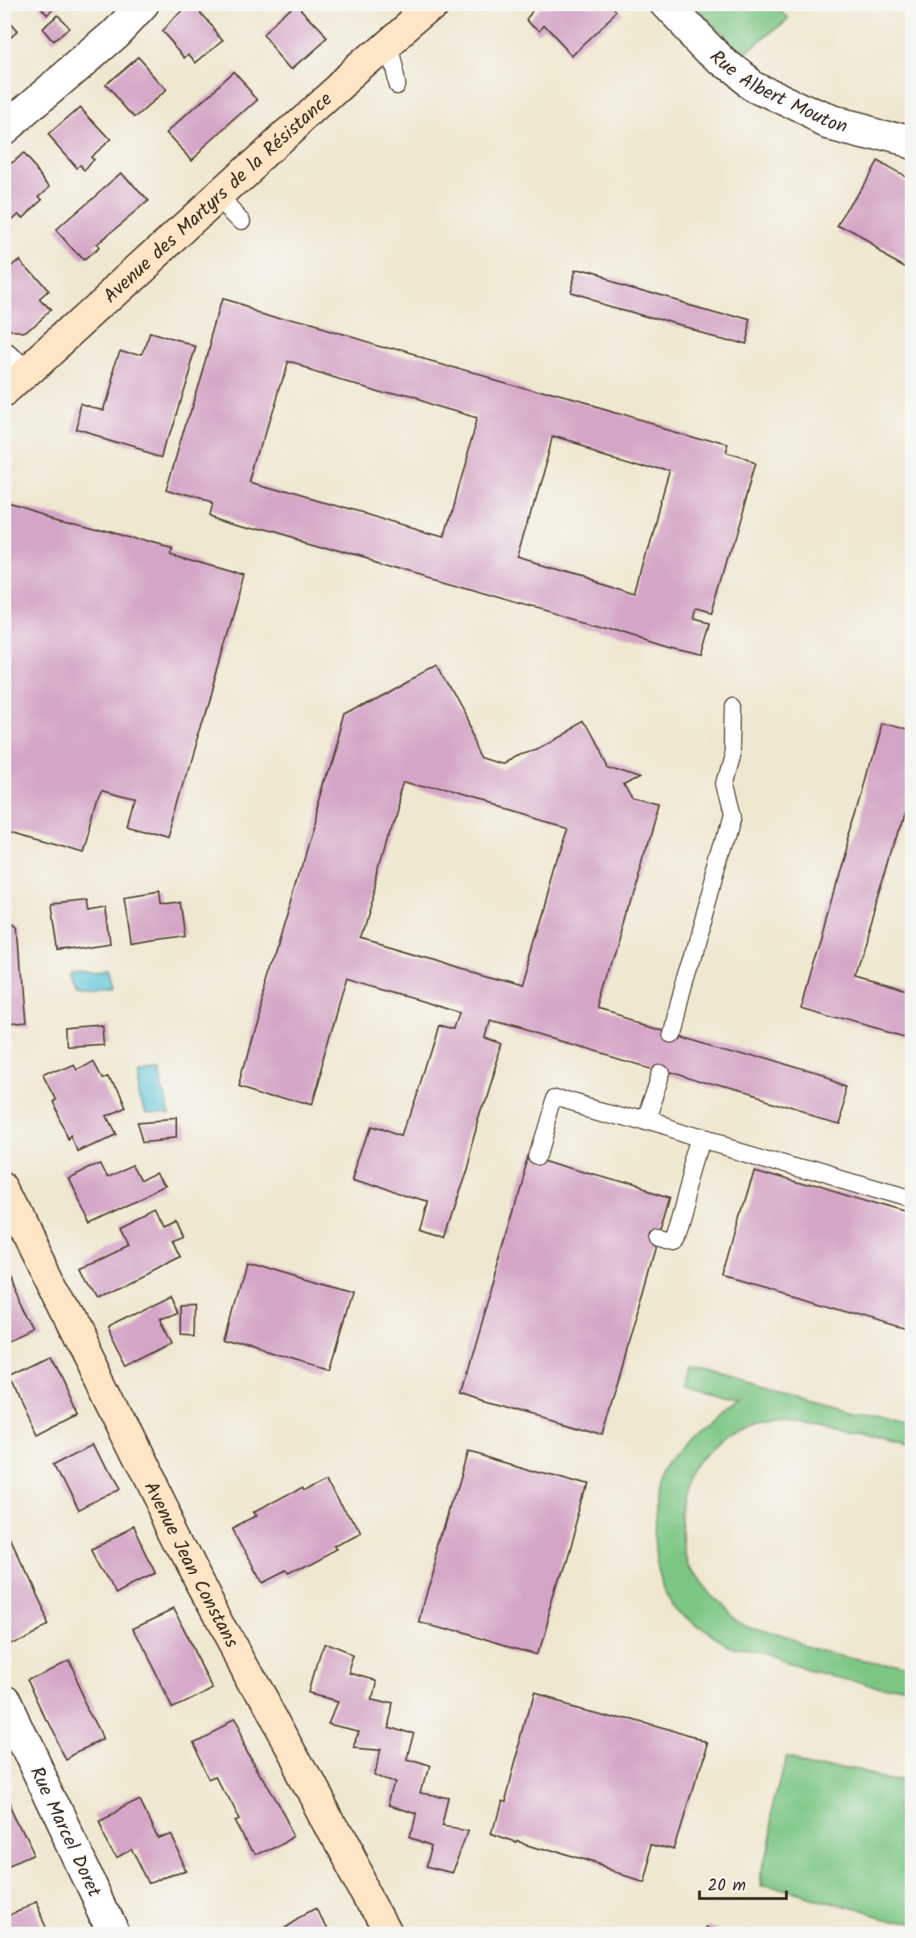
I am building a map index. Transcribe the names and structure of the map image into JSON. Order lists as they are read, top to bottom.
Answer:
{
  "streets": {
    "street": [
      "Rue Albert Mouton",
      "Avenue des Martyrs de la Résistance",
      "Avenue Jean Constans",
      "Rue Marcel Doret"
    ]
  },
  "scale_bar": "20 m"
}
